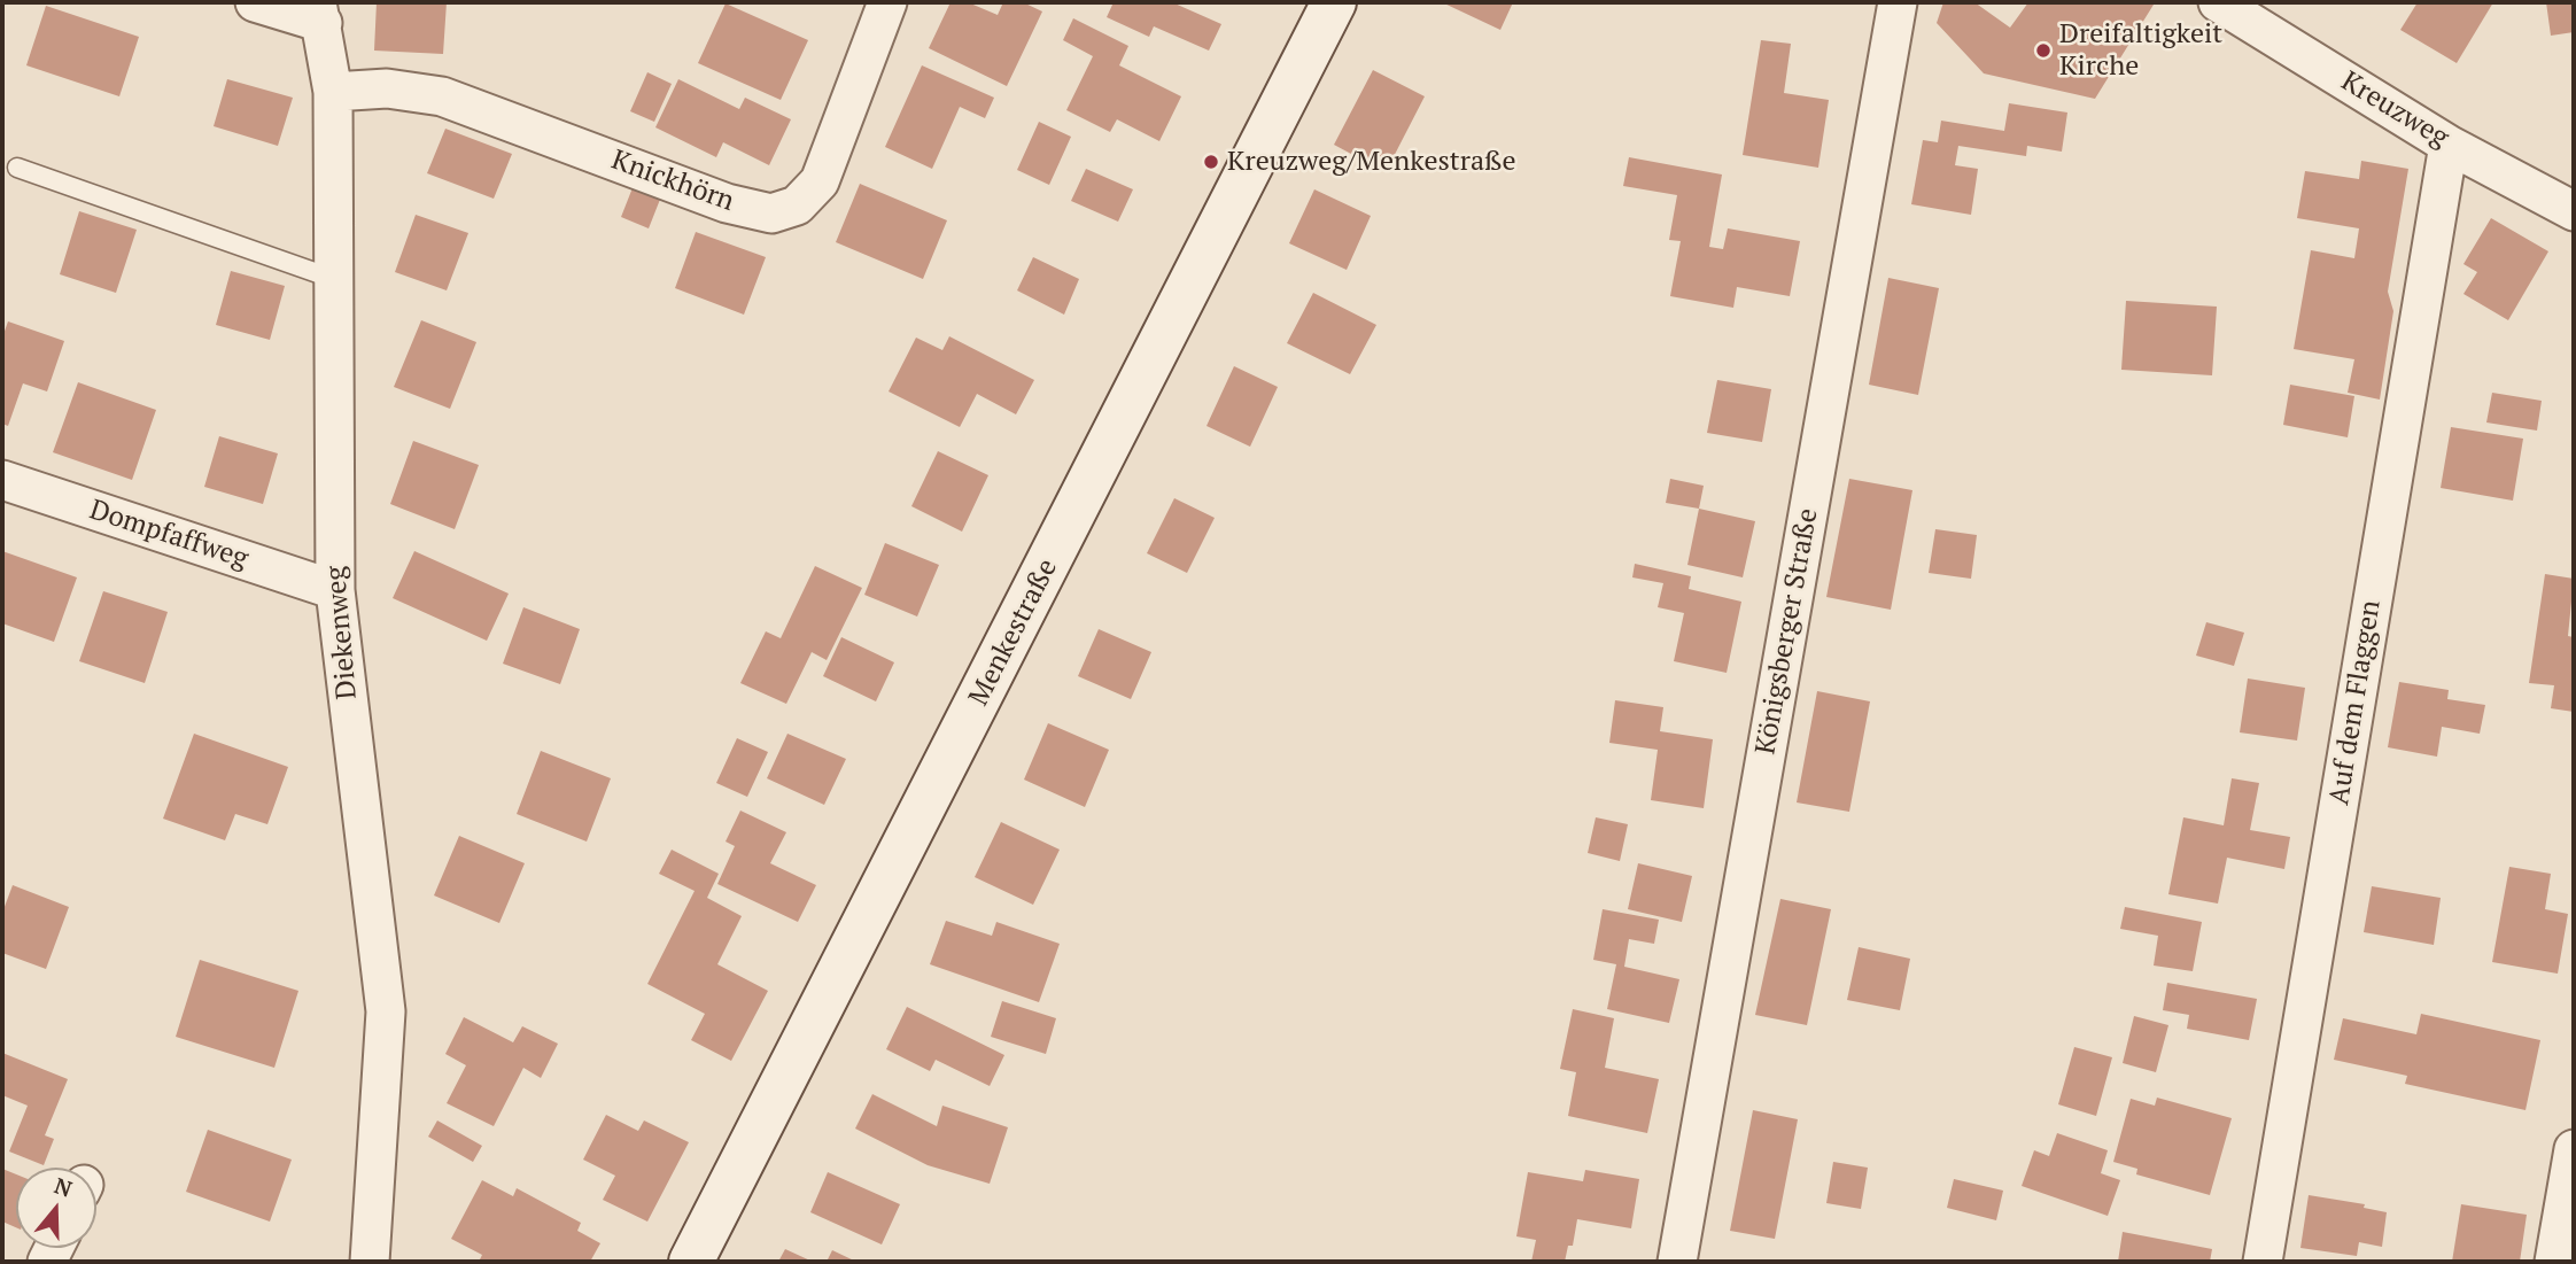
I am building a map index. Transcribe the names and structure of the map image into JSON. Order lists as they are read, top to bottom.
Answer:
{
  "streets": {
    "street": [
      "Kreuzweg",
      "Knickhörn",
      "Dompfaffweg",
      "Königsberger Straße",
      "Diekenweg",
      "Menkestraße",
      "Auf dem Flaggen"
    ]
  },
  "crossings": [
    ["Kreuzweg", "Auf dem Flaggen"],
    ["Knickhörn", "Diekenweg"],
    ["Dompfaffweg", "Diekenweg"]
  ],
  "places": ["Dreifaltigkeit Kirche", "Kreuzweg/Menkestraße"],
  "north": "top"
}
